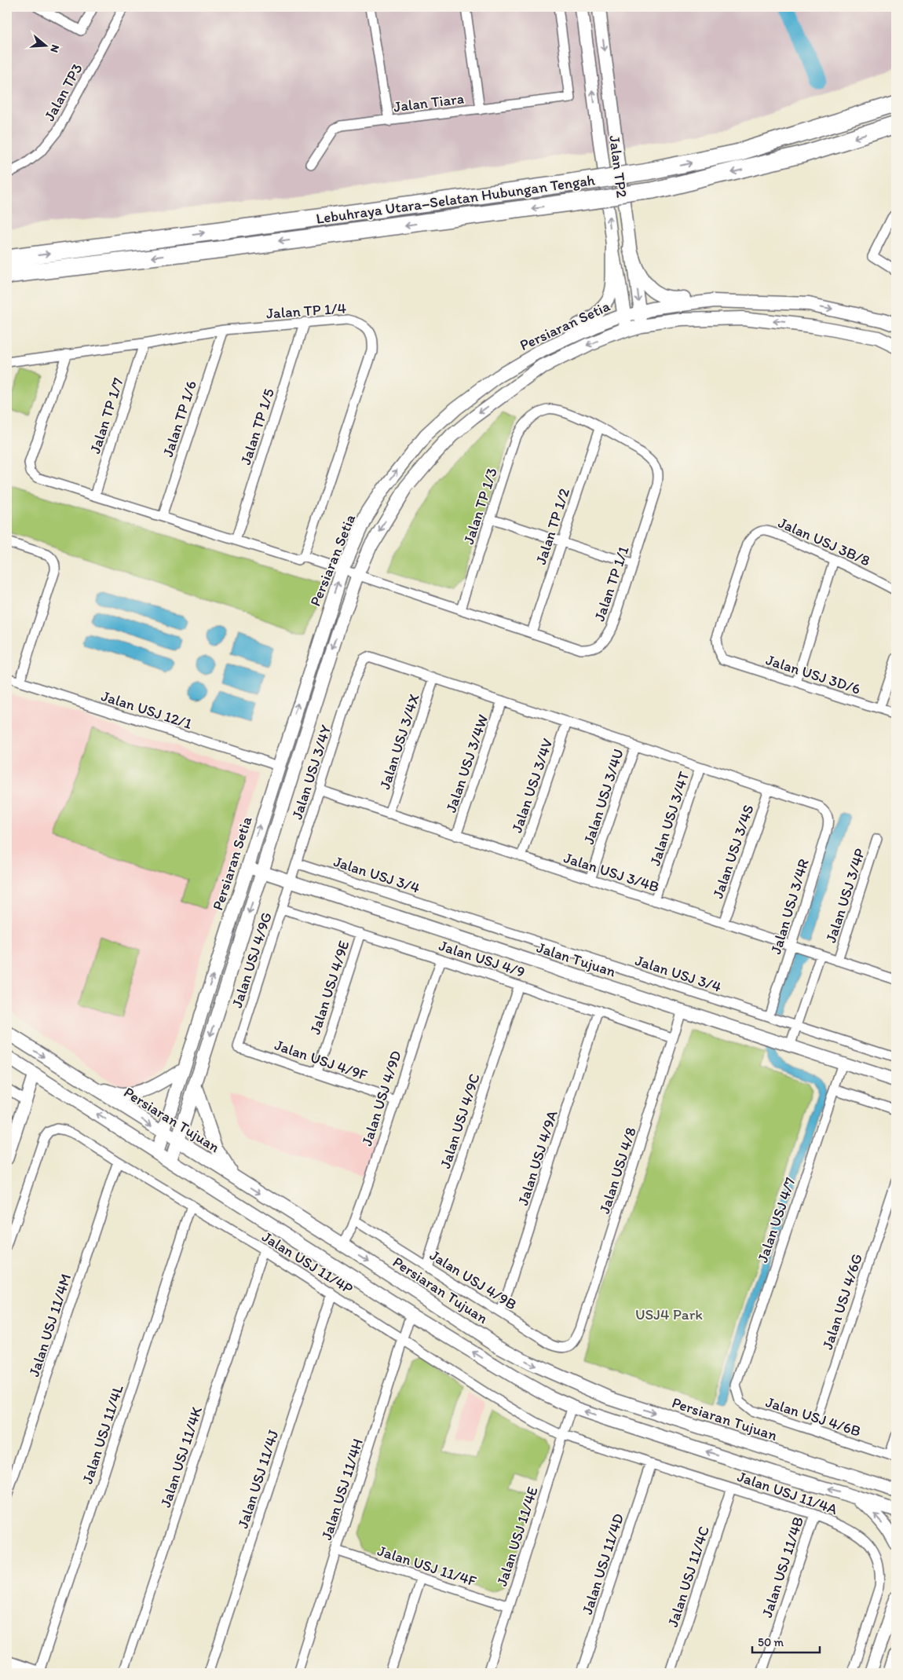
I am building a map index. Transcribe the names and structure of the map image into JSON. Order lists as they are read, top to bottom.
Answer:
{
  "streets": {
    "highway": ["Lebuhraya Utara–Selatan Hubungan Tengah"],
    "main road": ["Persiaran Setia", "Persiaran Tujuan"],
    "street": [
      "Jalan TP3",
      "Jalan Tiara",
      "Jalan TP2",
      "Jalan TP 1/4",
      "Jalan TP 1/7",
      "Jalan TP 1/6",
      "Jalan TP 1/5",
      "Jalan TP 1/3",
      "Jalan TP 1/2",
      "Jalan USJ 3B/8",
      "Jalan TP 1/1",
      "Jalan USJ 3D/6",
      "Jalan USJ 12/1",
      "Jalan USJ 3/4X",
      "Jalan USJ 3/4W",
      "Jalan USJ 3/4Y",
      "Jalan USJ 3/4V",
      "Jalan USJ 3/4U",
      "Jalan USJ 3/4T",
      "Jalan USJ 3/4S",
      "Jalan USJ 3/4B",
      "Jalan USJ 3/4",
      "Jalan USJ 3/4P",
      "Jalan USJ 3/4R",
      "Jalan USJ 4/9",
      "Jalan Tujuan",
      "Jalan USJ 4/9G",
      "Jalan USJ 4/9E",
      "Jalan USJ 4/9F",
      "Jalan USJ 4/9D",
      "Jalan USJ 4/9C",
      "Jalan USJ 4/9A",
      "Jalan USJ 4/8",
      "Jalan USJ 4/7",
      "Jalan USJ 11/4P",
      "Jalan USJ 4/9B",
      "Jalan USJ 4/6G",
      "Jalan USJ 11/4M",
      "Jalan USJ 4/6B",
      "Jalan USJ 11/4L",
      "Jalan USJ 11/4K",
      "Jalan USJ 11/4J",
      "Jalan USJ 11/4H",
      "Jalan USJ 11/4A",
      "Jalan USJ 11/4E",
      "Jalan USJ 11/4D",
      "Jalan USJ 11/4F",
      "Jalan USJ 11/4B",
      "Jalan USJ 11/4C"
    ]
  },
  "crossings": [
    ["Jalan TP2", "Persiaran Setia"],
    ["Jalan TP 1/4", "Jalan TP 1/7"],
    ["Jalan TP 1/4", "Jalan TP 1/6"],
    ["Jalan TP 1/4", "Jalan TP 1/5"],
    ["Persiaran Setia", "Jalan TP 1/1"],
    ["Persiaran Setia", "Jalan USJ 12/1"],
    ["Persiaran Setia", "Jalan Tujuan"],
    ["Persiaran Setia", "Persiaran Tujuan"],
    ["Jalan TP 1/3", "Jalan TP 1/1"],
    ["Jalan TP 1/2", "Jalan TP 1/1"],
    ["Jalan USJ 3B/8", "Jalan USJ 3D/6"],
    ["Jalan USJ 3/4X", "Jalan USJ 3/4Y"],
    ["Jalan USJ 3/4X", "Jalan USJ 3/4B"],
    ["Jalan USJ 3/4W", "Jalan USJ 3/4B"],
    ["Jalan USJ 3/4Y", "Jalan USJ 3/4B"],
    ["Jalan USJ 3/4Y", "Jalan USJ 3/4"],
    ["Jalan USJ 3/4Y", "Jalan Tujuan"],
    ["Jalan USJ 3/4Y", "Jalan USJ 4/9G"],
    ["Jalan USJ 3/4V", "Jalan USJ 3/4B"],
    ["Jalan USJ 3/4U", "Jalan USJ 3/4B"],
    ["Jalan USJ 3/4T", "Jalan USJ 3/4B"],
    ["Jalan USJ 3/4S", "Jalan USJ 3/4B"],
    ["Jalan USJ 3/4S", "Jalan USJ 3/4R"],
    ["Jalan USJ 3/4B", "Jalan USJ 3/4P"],
    ["Jalan USJ 3/4B", "Jalan USJ 3/4R"],
    ["Jalan USJ 3/4", "Jalan USJ 3/4R"],
    ["Jalan USJ 4/9", "Jalan USJ 4/9G"],
    ["Jalan USJ 4/9", "Jalan USJ 4/9E"],
    ["Jalan USJ 4/9", "Jalan USJ 4/9D"],
    ["Jalan USJ 4/9", "Jalan USJ 4/9C"],
    ["Jalan USJ 4/9", "Jalan USJ 4/9A"],
    ["Jalan USJ 4/9", "Jalan USJ 4/8"],
    ["Jalan Tujuan", "Jalan USJ 4/9G"],
    ["Jalan Tujuan", "Jalan USJ 4/8"],
    ["Jalan Tujuan", "Jalan USJ 4/7"],
    ["Jalan USJ 4/9G", "Jalan USJ 4/9F"],
    ["Jalan USJ 4/9E", "Jalan USJ 4/9F"],
    ["Jalan USJ 4/9F", "Jalan USJ 4/9D"],
    ["Jalan USJ 4/9D", "Persiaran Tujuan"],
    ["Jalan USJ 4/9D", "Jalan USJ 4/9B"],
    ["Jalan USJ 4/9C", "Jalan USJ 4/9B"],
    ["Jalan USJ 4/9A", "Jalan USJ 4/9B"],
    ["Jalan USJ 4/8", "Jalan USJ 4/9B"],
    ["Jalan USJ 4/7", "Jalan USJ 4/6B"],
    ["Jalan USJ 11/4P", "Jalan USJ 11/4M"],
    ["Jalan USJ 11/4P", "Jalan USJ 11/4L"],
    ["Jalan USJ 11/4P", "Jalan USJ 11/4K"],
    ["Jalan USJ 11/4P", "Jalan USJ 11/4J"],
    ["Jalan USJ 11/4P", "Jalan USJ 11/4H"],
    ["Jalan USJ 11/4P", "Jalan USJ 11/4A"],
    ["Jalan USJ 11/4P", "Jalan USJ 11/4E"],
    ["Jalan USJ 4/6G", "Jalan USJ 4/6B"],
    ["Jalan USJ 11/4H", "Jalan USJ 11/4F"],
    ["Jalan USJ 11/4A", "Jalan USJ 11/4E"],
    ["Jalan USJ 11/4A", "Jalan USJ 11/4D"],
    ["Jalan USJ 11/4A", "Jalan USJ 11/4B"],
    ["Jalan USJ 11/4A", "Jalan USJ 11/4C"],
    ["Jalan USJ 11/4E", "Jalan USJ 11/4F"]
  ],
  "parks": ["USJ4 Park"],
  "scale_bar": "50 m",
  "north": "right"
}
